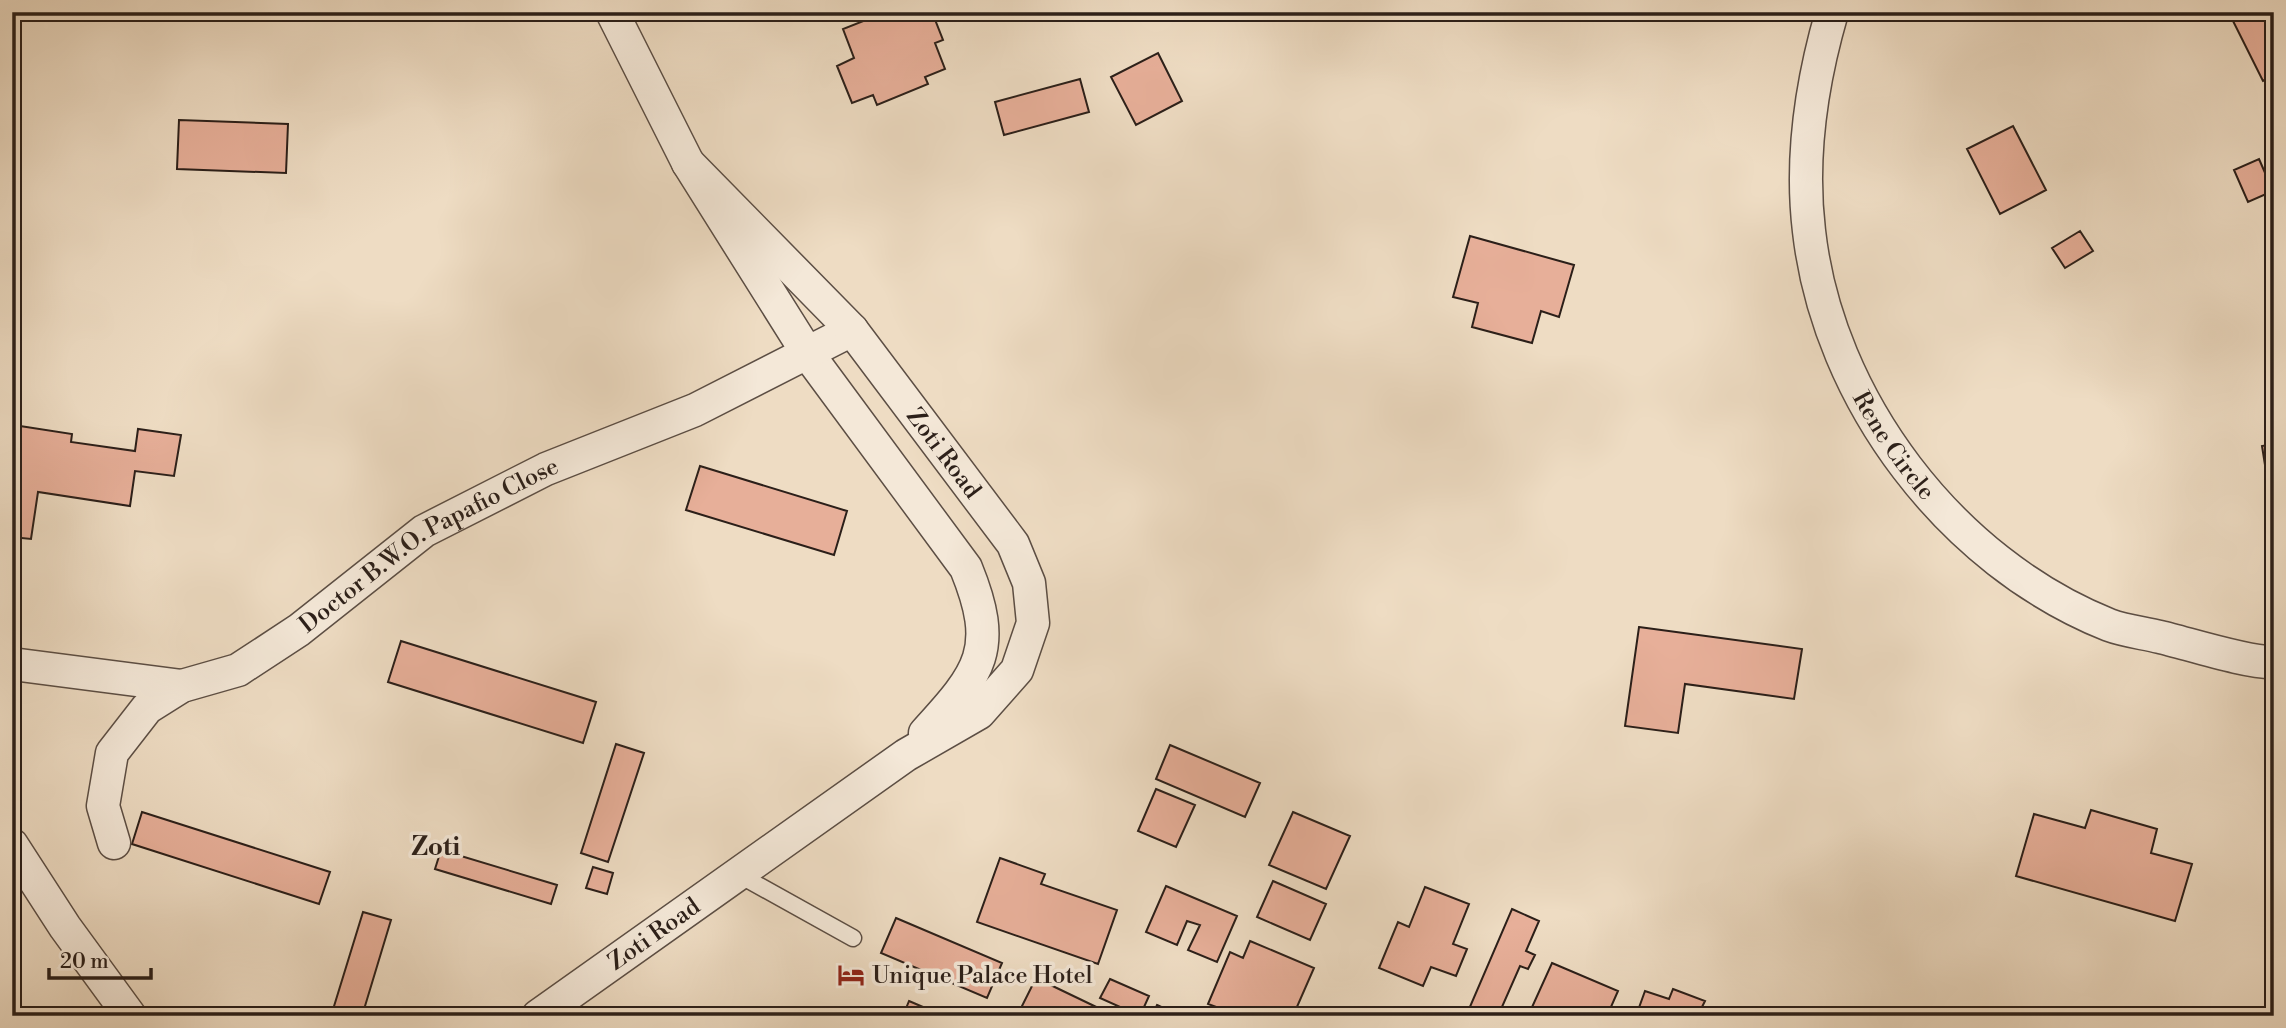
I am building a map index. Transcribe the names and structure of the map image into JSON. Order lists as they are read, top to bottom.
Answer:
{
  "streets": {
    "street": ["Rene Circle", "Zoti Road", "Doctor B.W.O. Papafio Close"]
  },
  "crossings": [
    ["Zoti Road", "Doctor B.W.O. Papafio Close"]
  ],
  "districts": ["Zoti"],
  "places": {
    "hotel": ["Unique Palace Hotel"]
  },
  "scale_bar": "20 m"
}
